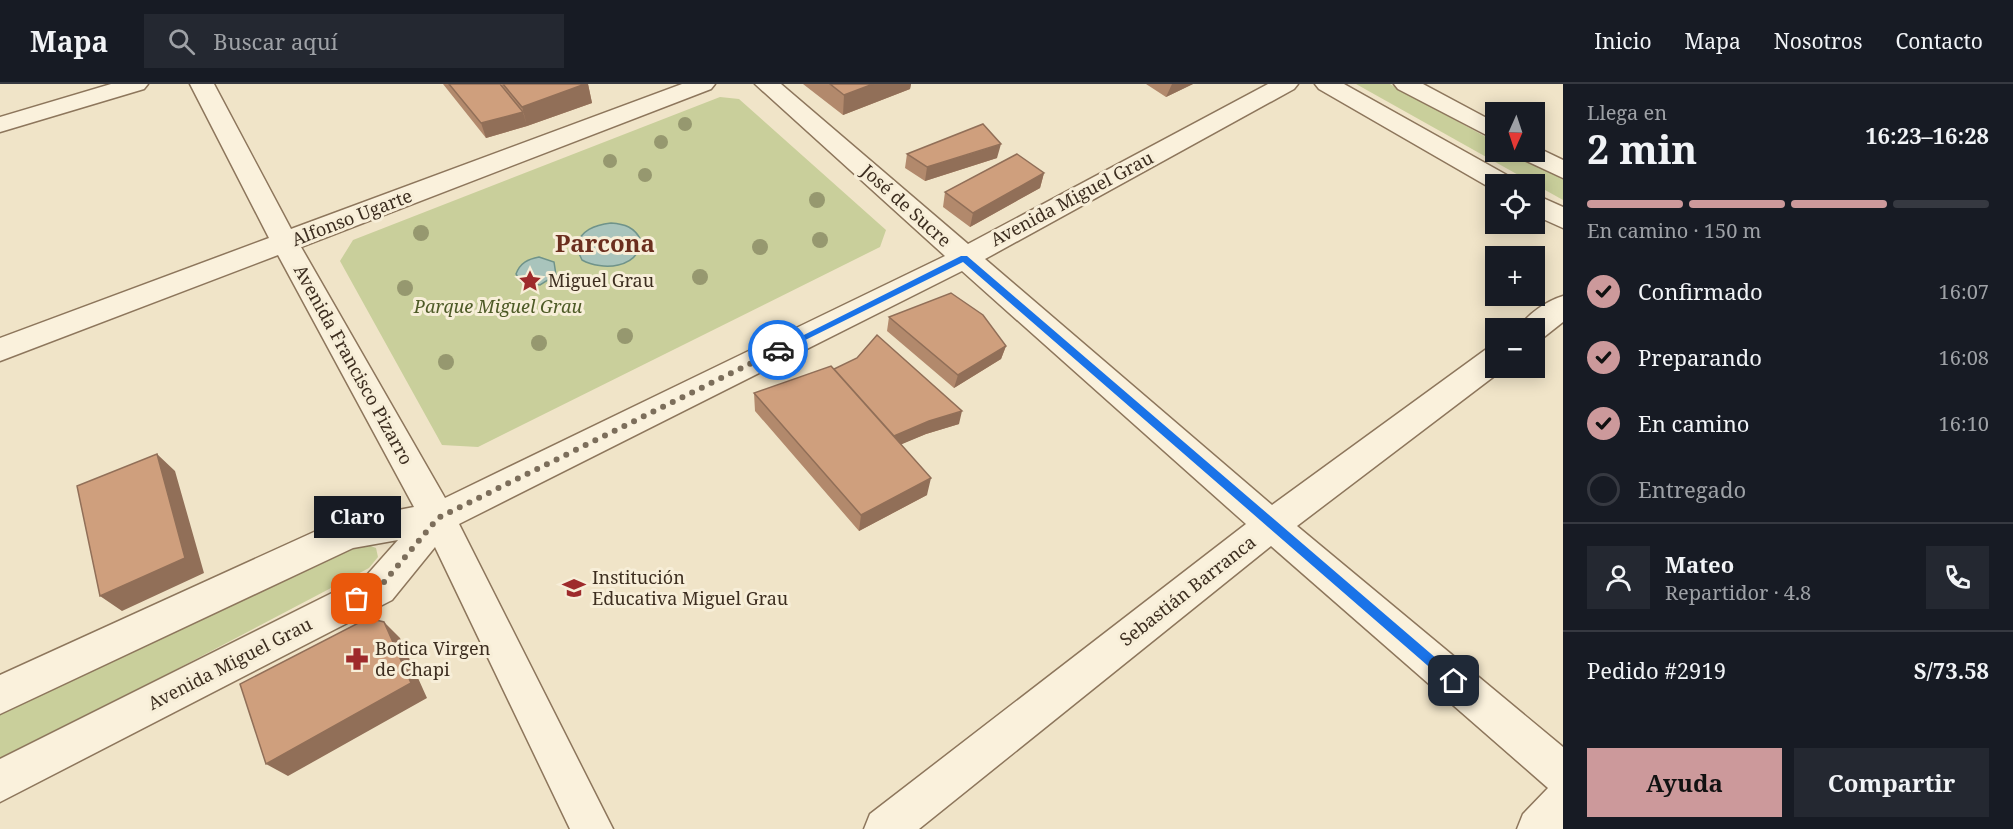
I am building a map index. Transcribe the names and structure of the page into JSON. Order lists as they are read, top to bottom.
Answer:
{
  "streets": {
    "street": [
      "Avenida Miguel Grau",
      "José de Sucre",
      "Alfonso Ugarte",
      "Avenida Francisco Pizarro",
      "Sebastián Barranca"
    ]
  },
  "crossings": [
    ["Avenida Miguel Grau", "José de Sucre"],
    ["Avenida Miguel Grau", "Avenida Francisco Pizarro"],
    ["José de Sucre", "Sebastián Barranca"],
    ["Alfonso Ugarte", "Avenida Francisco Pizarro"]
  ],
  "districts": ["Parcona"],
  "parks": ["Parque Miguel Grau"],
  "places": {
    "place": ["Miguel Grau"],
    "school or university": ["Institución Educativa Miguel Grau"],
    "other": ["Claro"],
    "pharmacy": ["Botica Virgen de Chapi"]
  },
  "north": "bottom",
  "page": {
    "header": "Mapa",
    "search": "Buscar aquí",
    "nav": [
      "Inicio",
      "Mapa",
      "Nosotros",
      "Contacto"
    ],
    "heading": ["2 min", "Llega en", "16:23–16:28"],
    "panel": [
      "Mateo",
      "Repartidor · 4.8",
      "Pedido #2919",
      "S/73.58"
    ],
    "map_buttons": ["+", "−"],
    "bar": "En camino · 150 m",
    "list": [
      ["Confirmado", "16:07"],
      ["Preparando", "16:08"],
      ["En camino", "16:10"],
      "Entregado"
    ],
    "bubble": "Claro",
    "buttons": ["Ayuda", "Compartir"]
  }
}
